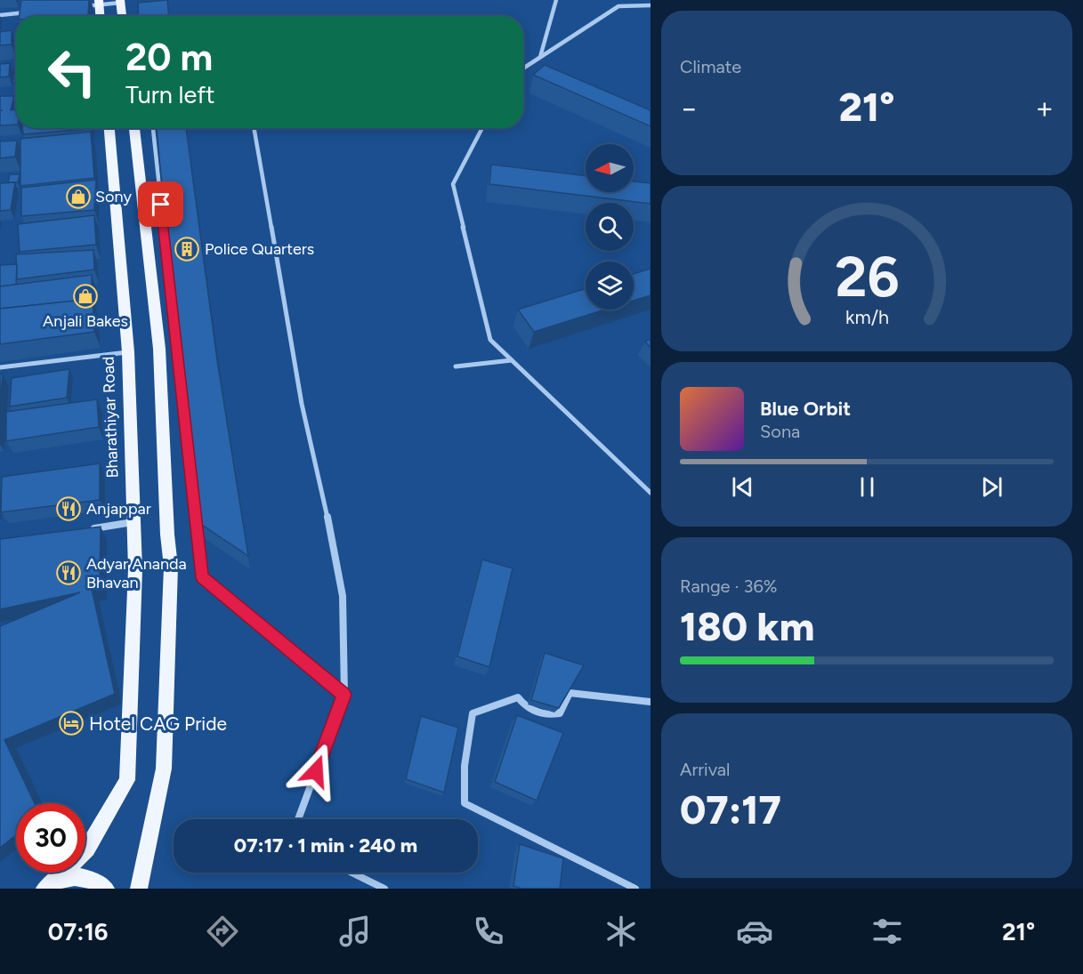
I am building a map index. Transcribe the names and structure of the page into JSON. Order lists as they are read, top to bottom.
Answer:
{
  "streets": {
    "main road": ["Bharathiyar Road"]
  },
  "places": {
    "shop": ["Sony", "Anjali Bakes"],
    "building": ["Police Quarters"],
    "restaurant": ["Anjappar", "Adyar Ananda Bhavan"],
    "hotel": ["Hotel CAG Pride"]
  },
  "north": "left",
  "page": {
    "tile": [
      "Climate",
      ["Range · 36%", "180 km"],
      ["Arrival", "07:17"]
    ],
    "turn": ["20 m", "Turn left"],
    "heat": ["−", "21°", "+"],
    "song": ["Blue Orbit", "Sona"],
    "limit": "30",
    "trip": "07:17 · 1 min · 240 m",
    "tabs": ["07:16", "21°"],
    "gauge": ["26", "km/h"]
  }
}
